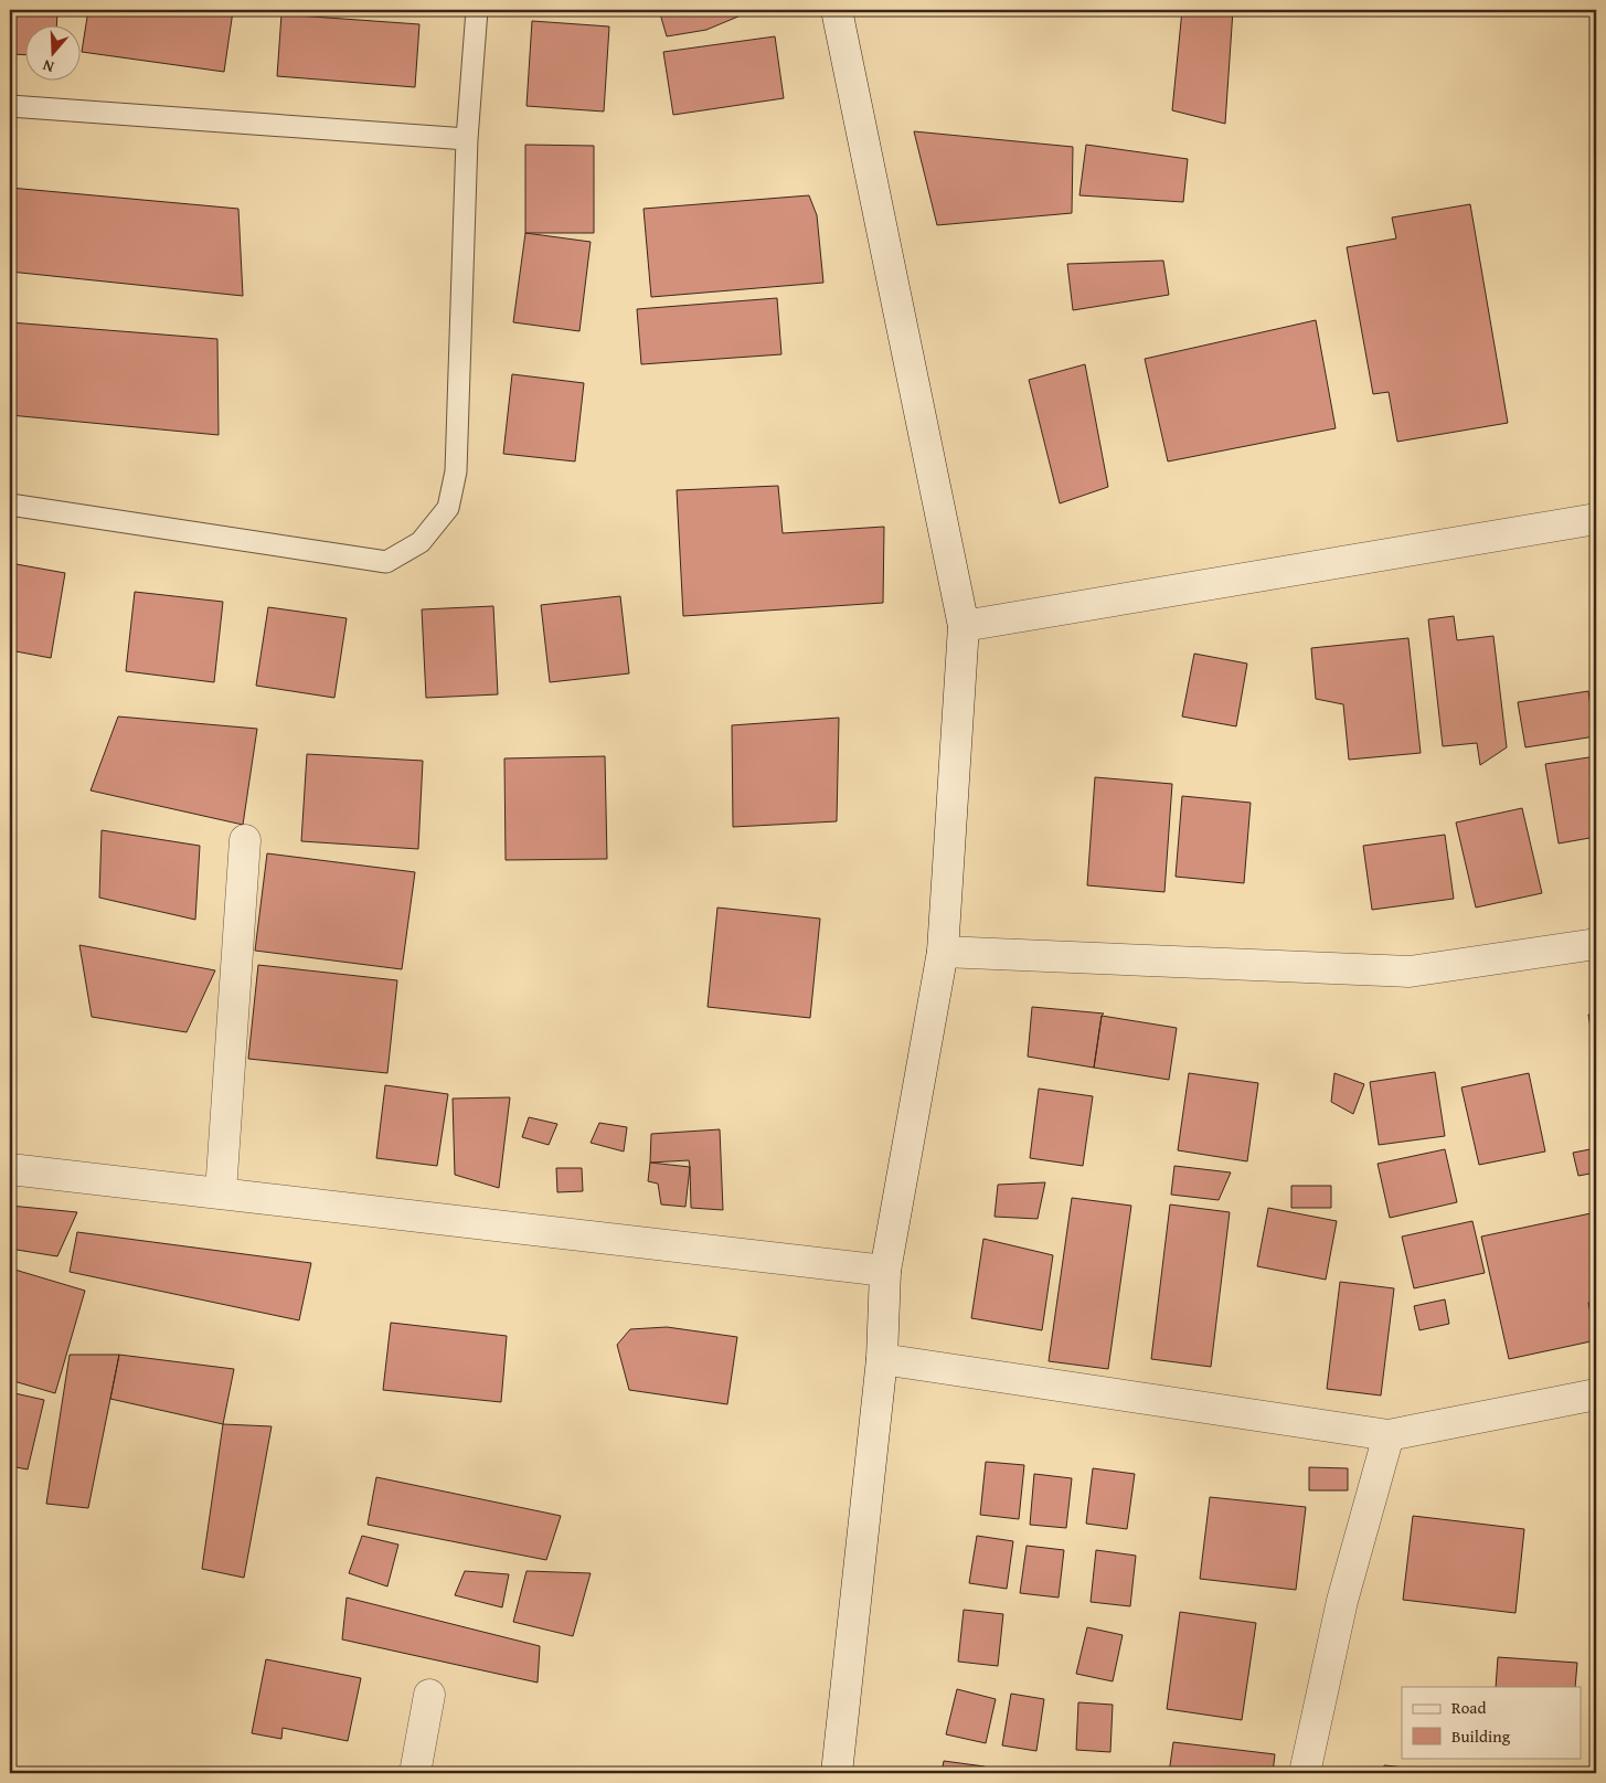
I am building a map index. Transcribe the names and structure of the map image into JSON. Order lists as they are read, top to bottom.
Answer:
{
  "legend": ["Road", "Building"],
  "north": "bottom"
}
